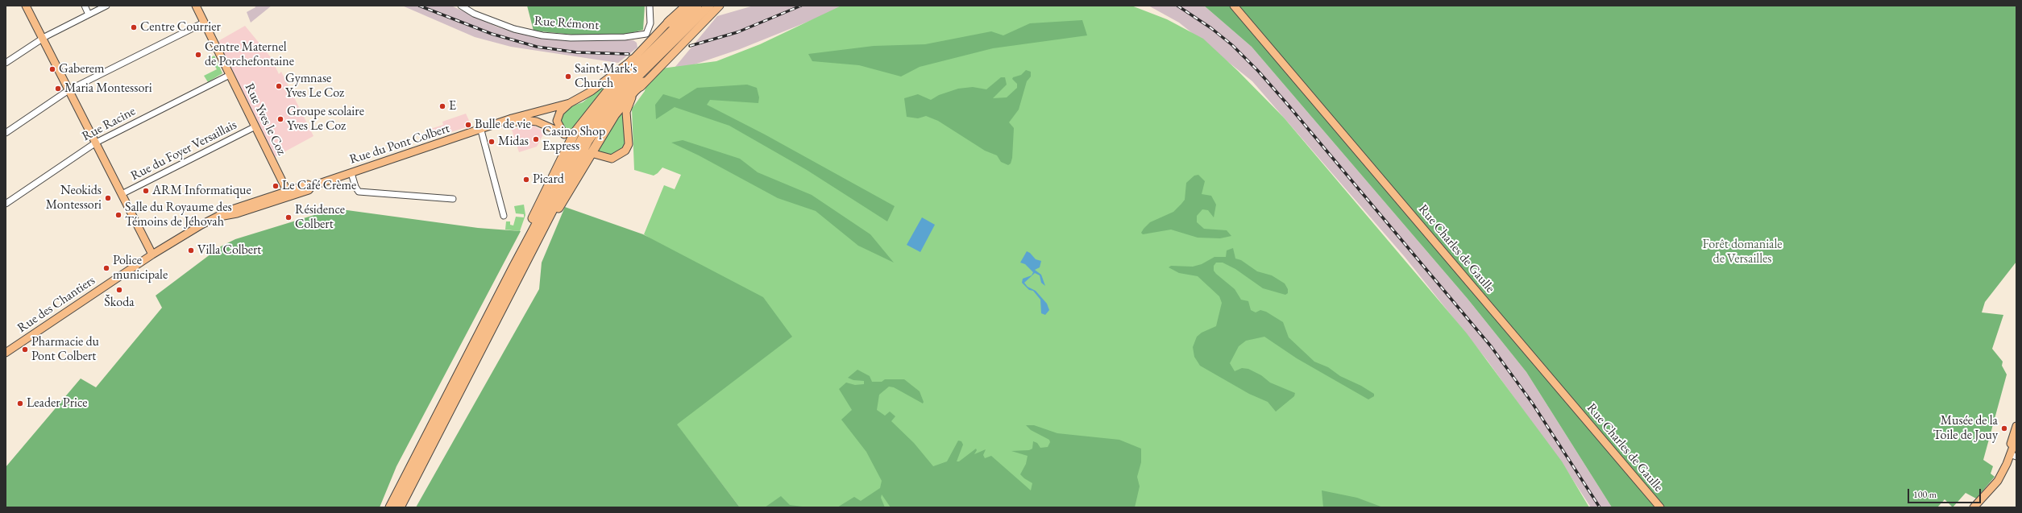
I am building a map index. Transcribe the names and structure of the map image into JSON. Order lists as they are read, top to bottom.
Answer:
{
  "streets": {
    "main road": [
      "Rue Yves le Coz",
      "Rue du Pont Colbert",
      "Rue Charles de Gaulle",
      "Rue des Chantiers"
    ],
    "street": ["Rue Rémont", "Rue Racine", "Rue du Foyer Versaillais"]
  },
  "crossings": [
    ["Rue Yves le Coz", "Rue Racine"],
    ["Rue Yves le Coz", "Rue du Pont Colbert"],
    ["Rue Yves le Coz", "Rue du Foyer Versaillais"],
    ["Rue du Pont Colbert", "Rue des Chantiers"]
  ],
  "parks": ["Forêt domaniale de Versailles"],
  "places": [
    "Centre Courrier",
    "Centre Maternel de Porchefontaine",
    "Gaberem",
    "Saint-Mark's Church",
    "Gymnase Yves Le Coz",
    "Maria Montessori",
    "E",
    "Groupe scolaire Yves Le Coz",
    "Bulle de vie",
    "Casino Shop Express",
    "Midas",
    "Picard",
    "Le Café Crème",
    "ARM Informatique",
    "Neokids Montessori",
    "Salle du Royaume des Témoins de Jéhovah",
    "Résidence Colbert",
    "Villa Colbert",
    "Police municipale",
    "Škoda",
    "Pharmacie du Pont Colbert",
    "Leader Price",
    "Musée de la Toile de Jouy"
  ],
  "scale_bar": "100 m"
}
